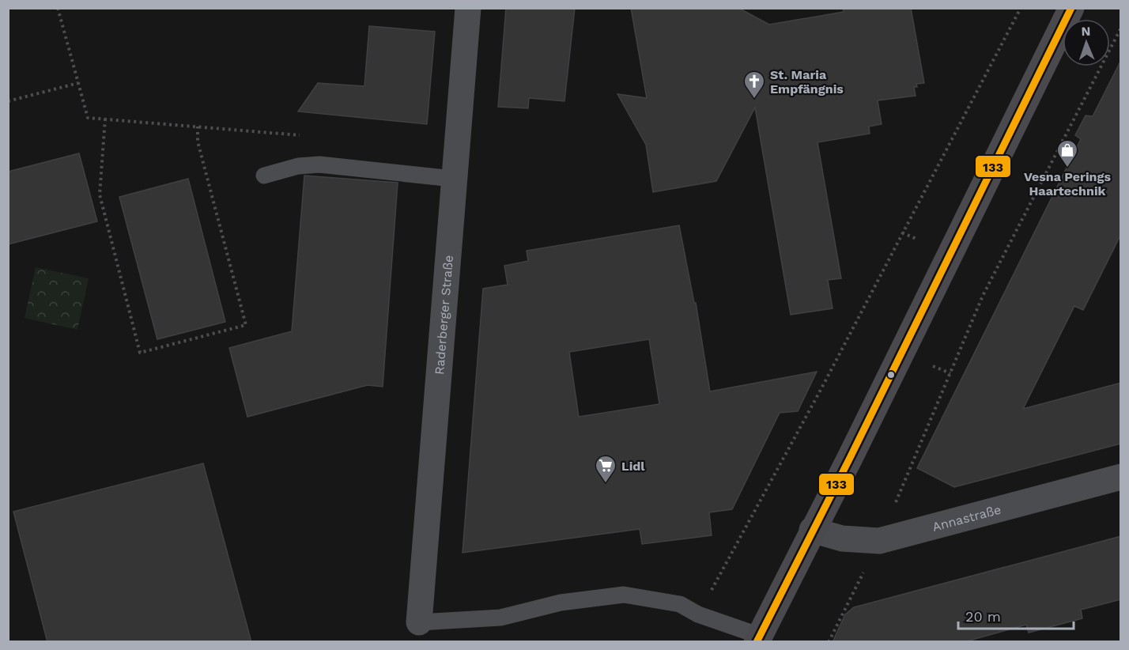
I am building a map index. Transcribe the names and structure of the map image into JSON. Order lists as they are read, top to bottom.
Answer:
{
  "streets": {
    "street": ["Raderberger Straße", "Annastraße"]
  },
  "places": {
    "church": ["St. Maria Empfängnis"],
    "shop": ["Vesna Perings Haartechnik"],
    "supermarket": ["Lidl"]
  },
  "lines": ["transit line 133"],
  "scale_bar": "20 m",
  "north": "top"
}
